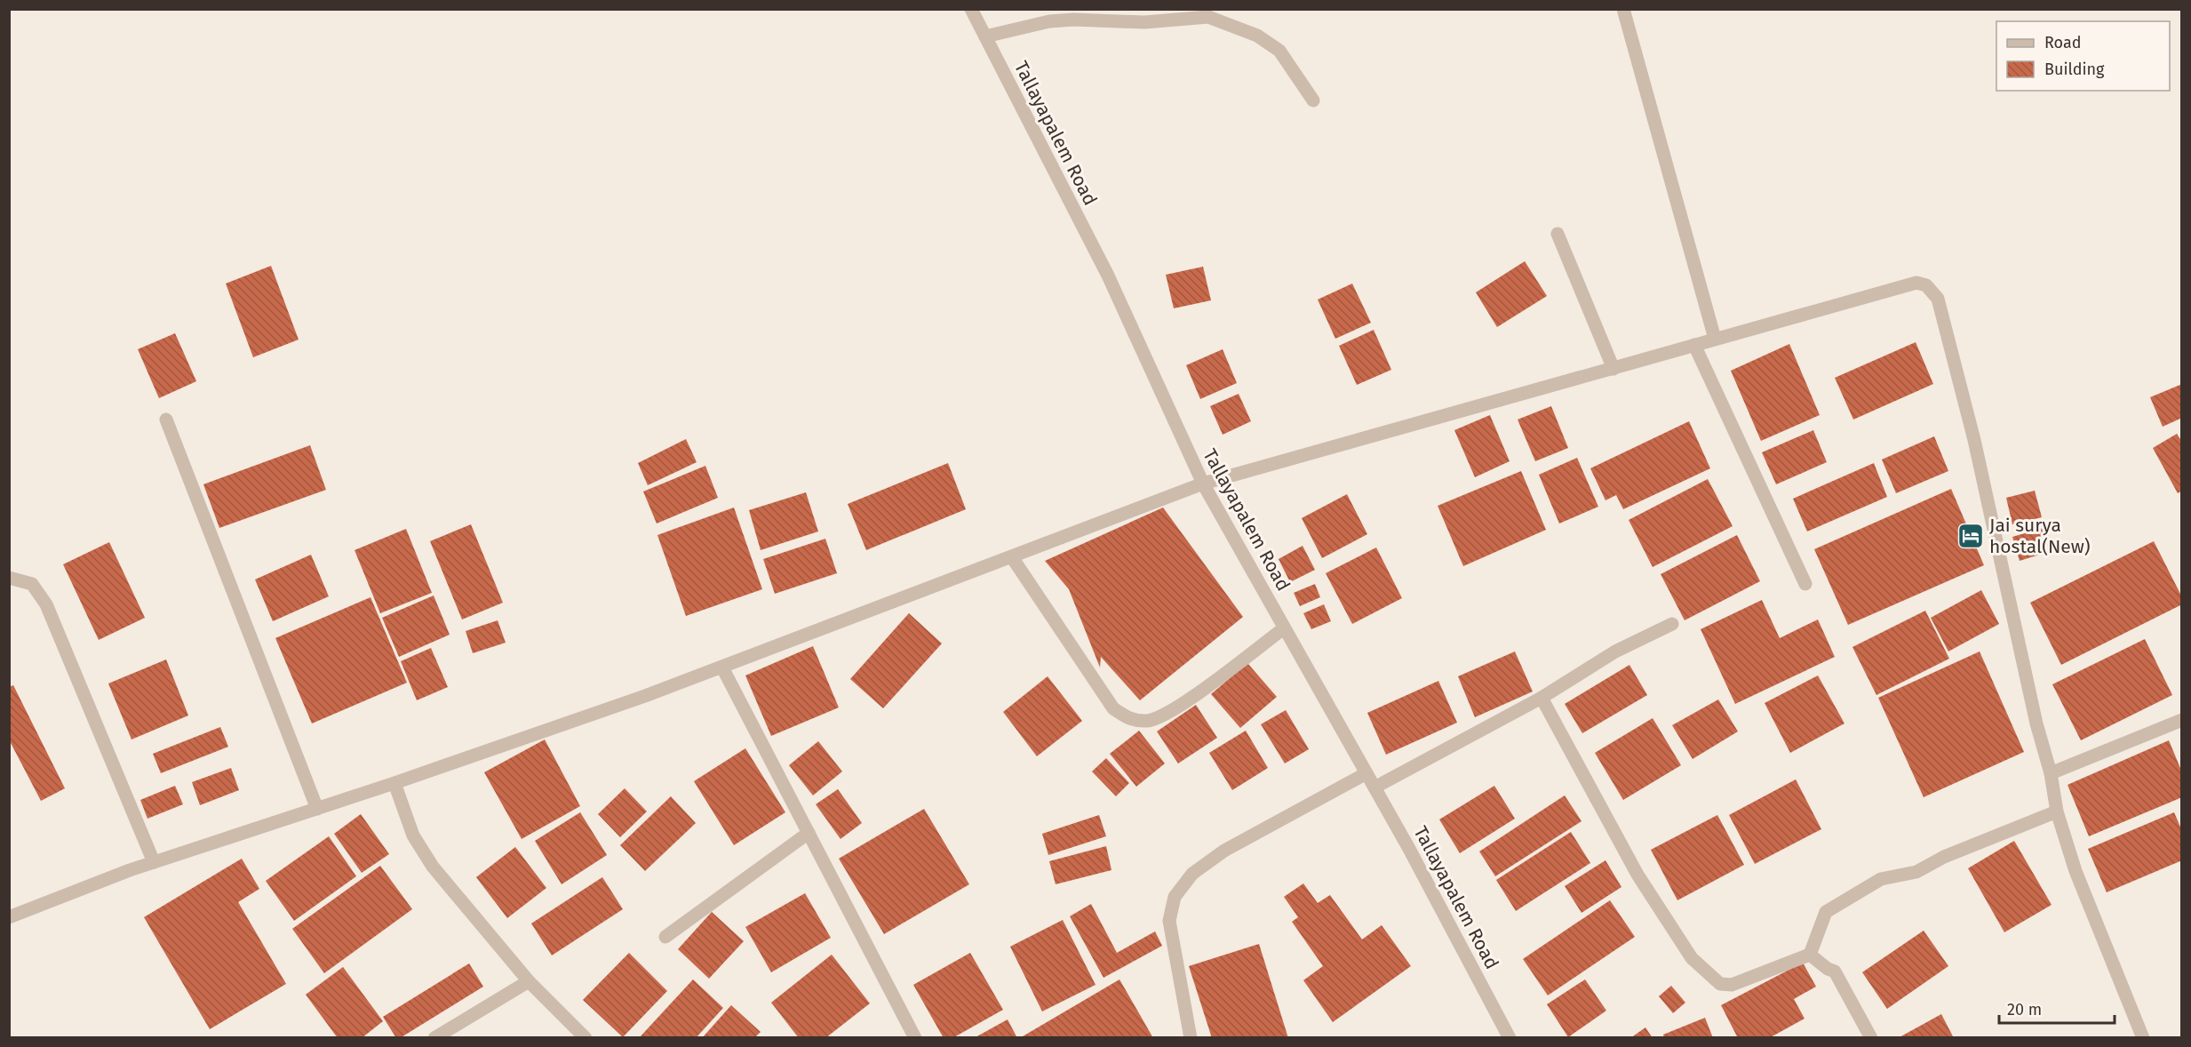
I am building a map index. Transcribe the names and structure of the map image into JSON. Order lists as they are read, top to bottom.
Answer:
{
  "streets": {
    "street": ["Tallayapalem Road"]
  },
  "places": {
    "hotel": ["Jai surya hostal(New)"]
  },
  "legend": ["Road", "Building"],
  "scale_bar": "20 m"
}
